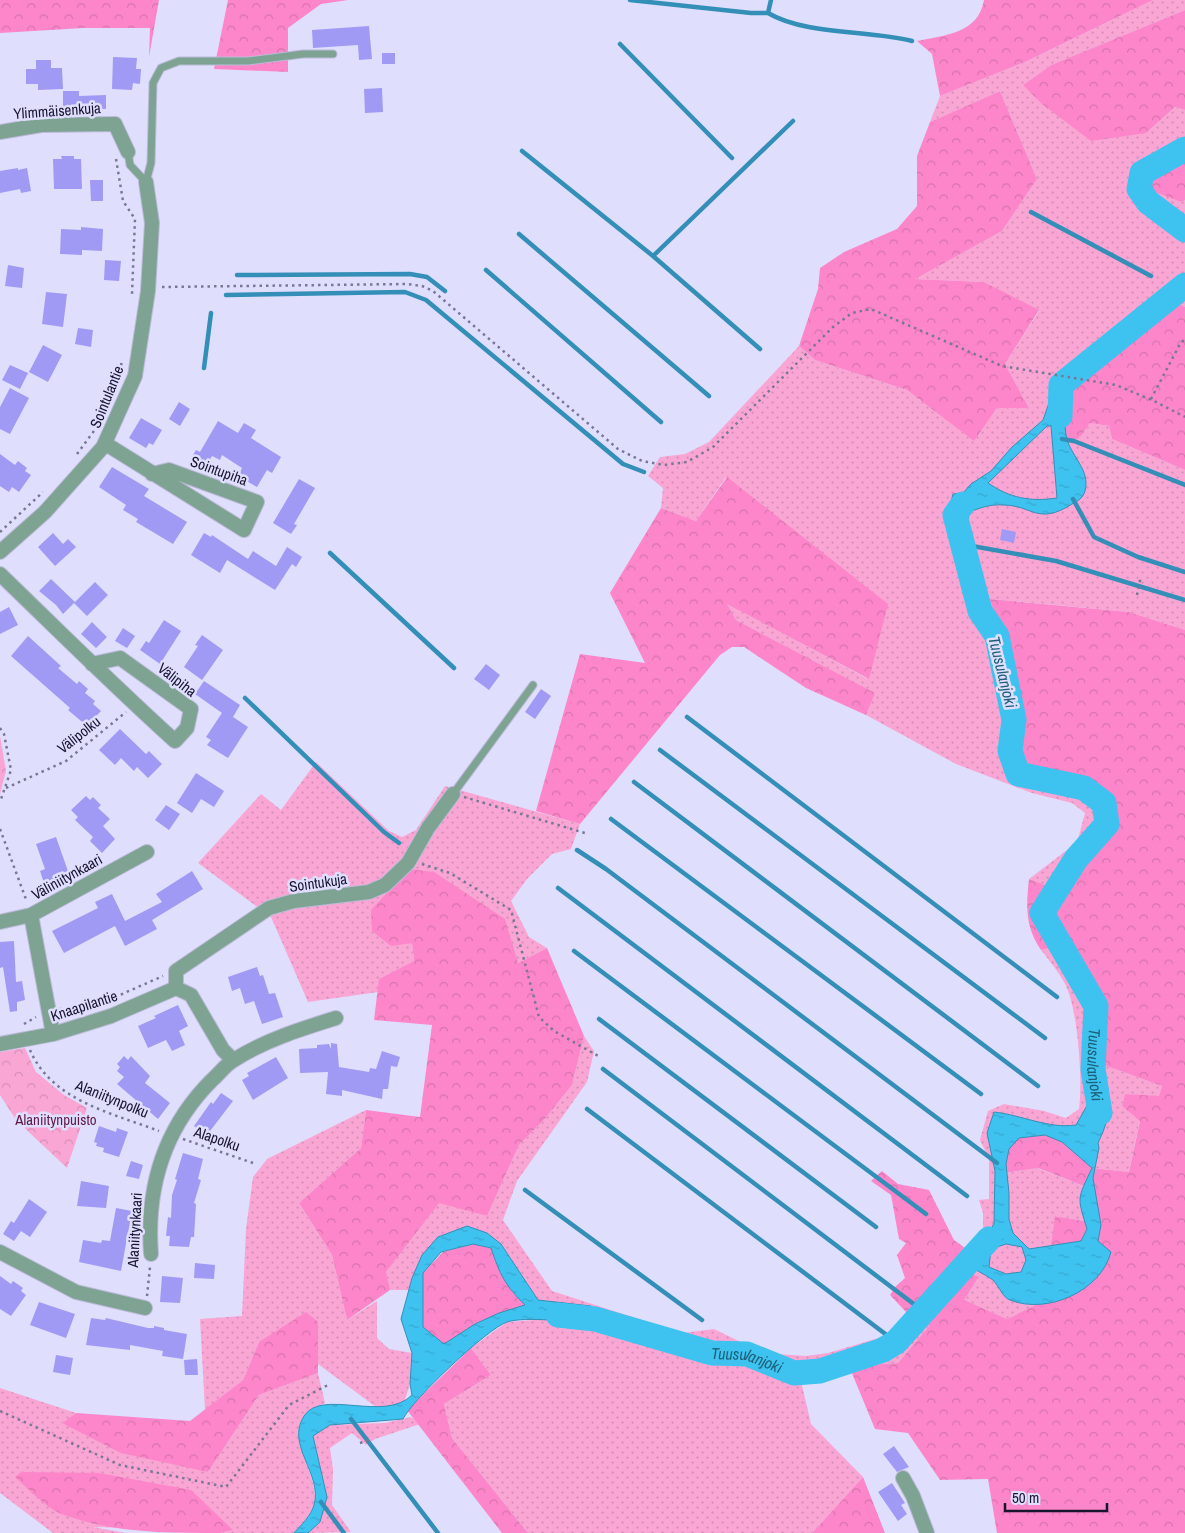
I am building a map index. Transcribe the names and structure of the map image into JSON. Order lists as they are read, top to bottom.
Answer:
{
  "streets": {
    "street": [
      "Ylimmäisenkuja",
      "Sointulantie",
      "Sointupiha",
      "Välipiha",
      "Väliniitynkaari",
      "Sointukuja",
      "Knaapilantie",
      "Alaniitynkaari"
    ],
    "path": ["Välipolku", "Alaniitynpolku", "Alapolku"]
  },
  "crossings": [
    ["Sointulantie", "Sointupiha"],
    ["Välipiha", "Välipolku"],
    ["Knaapilantie", "Alaniitynpolku"],
    ["Alaniitynpolku", "Alapolku"],
    ["Alaniitynpolku", "Alaniitynkaari"],
    ["Alapolku", "Alaniitynkaari"]
  ],
  "water": ["Tuusulanjoki"],
  "parks": ["Alaniitynpuisto"],
  "scale_bar": "50 m"
}
